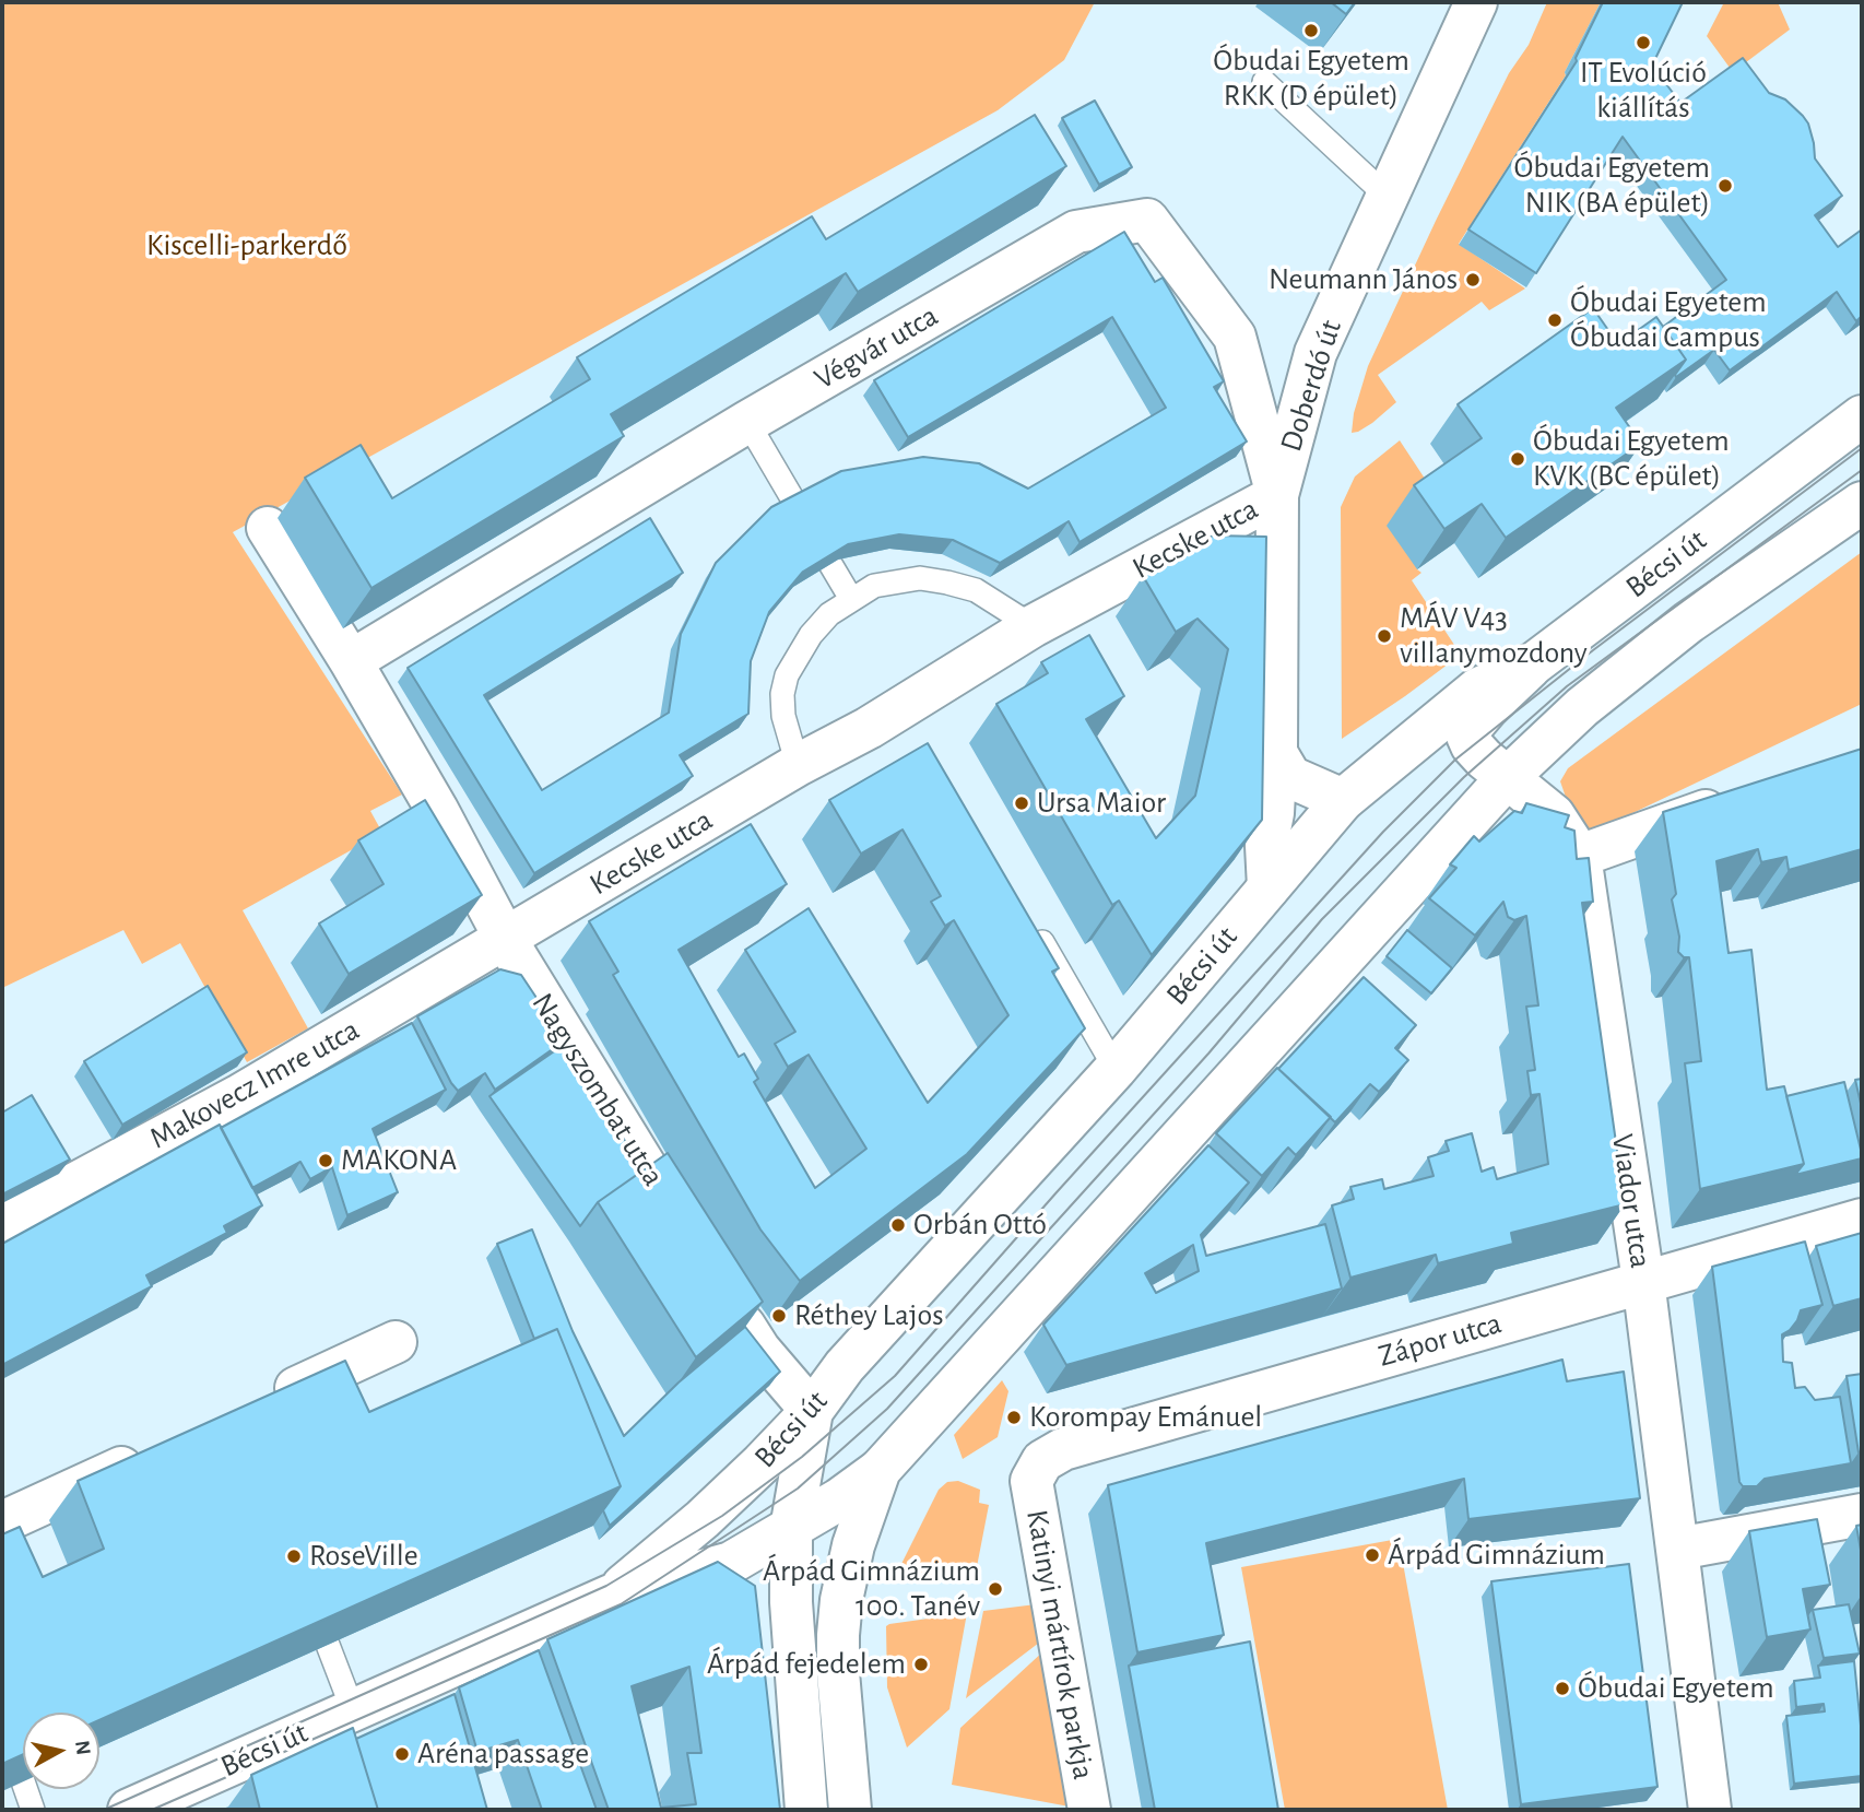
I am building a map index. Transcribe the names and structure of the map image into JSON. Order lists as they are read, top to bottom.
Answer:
{
  "streets": {
    "street": [
      "Végvár utca",
      "Doberdó út",
      "Kecske utca",
      "Bécsi út",
      "Makovecz Imre utca",
      "Nagyszombat utca",
      "Viador utca",
      "Zápor utca",
      "Katinyi mártírok parkja"
    ]
  },
  "crossings": [
    ["Végvár utca", "Doberdó út"],
    ["Végvár utca", "Kecske utca"],
    ["Végvár utca", "Nagyszombat utca"],
    ["Doberdó út", "Kecske utca"],
    ["Doberdó út", "Bécsi út"],
    ["Kecske utca", "Makovecz Imre utca"],
    ["Kecske utca", "Nagyszombat utca"],
    ["Bécsi út", "Viador utca"],
    ["Makovecz Imre utca", "Nagyszombat utca"],
    ["Viador utca", "Zápor utca"],
    ["Zápor utca", "Katinyi mártírok parkja"]
  ],
  "parks": ["Kiscelli-parkerdő"],
  "places": [
    "Óbudai Egyetem RKK (D épület)",
    "IT Evolúció kiállítás",
    "Óbudai Egyetem NIK (BA épület)",
    "Neumann János",
    "Óbudai Egyetem Óbudai Campus",
    "Óbudai Egyetem KVK (BC épület)",
    "MÁV V43 villanymozdony",
    "Ursa Maior",
    "MAKONA",
    "Orbán Ottó",
    "Réthey Lajos",
    "Korompay Emánuel",
    "Árpád Gimnázium",
    "RoseVille",
    "Árpád Gimnázium 100. Tanév",
    "Árpád fejedelem",
    "Óbudai Egyetem",
    "Aréna passage"
  ],
  "north": "right"
}
